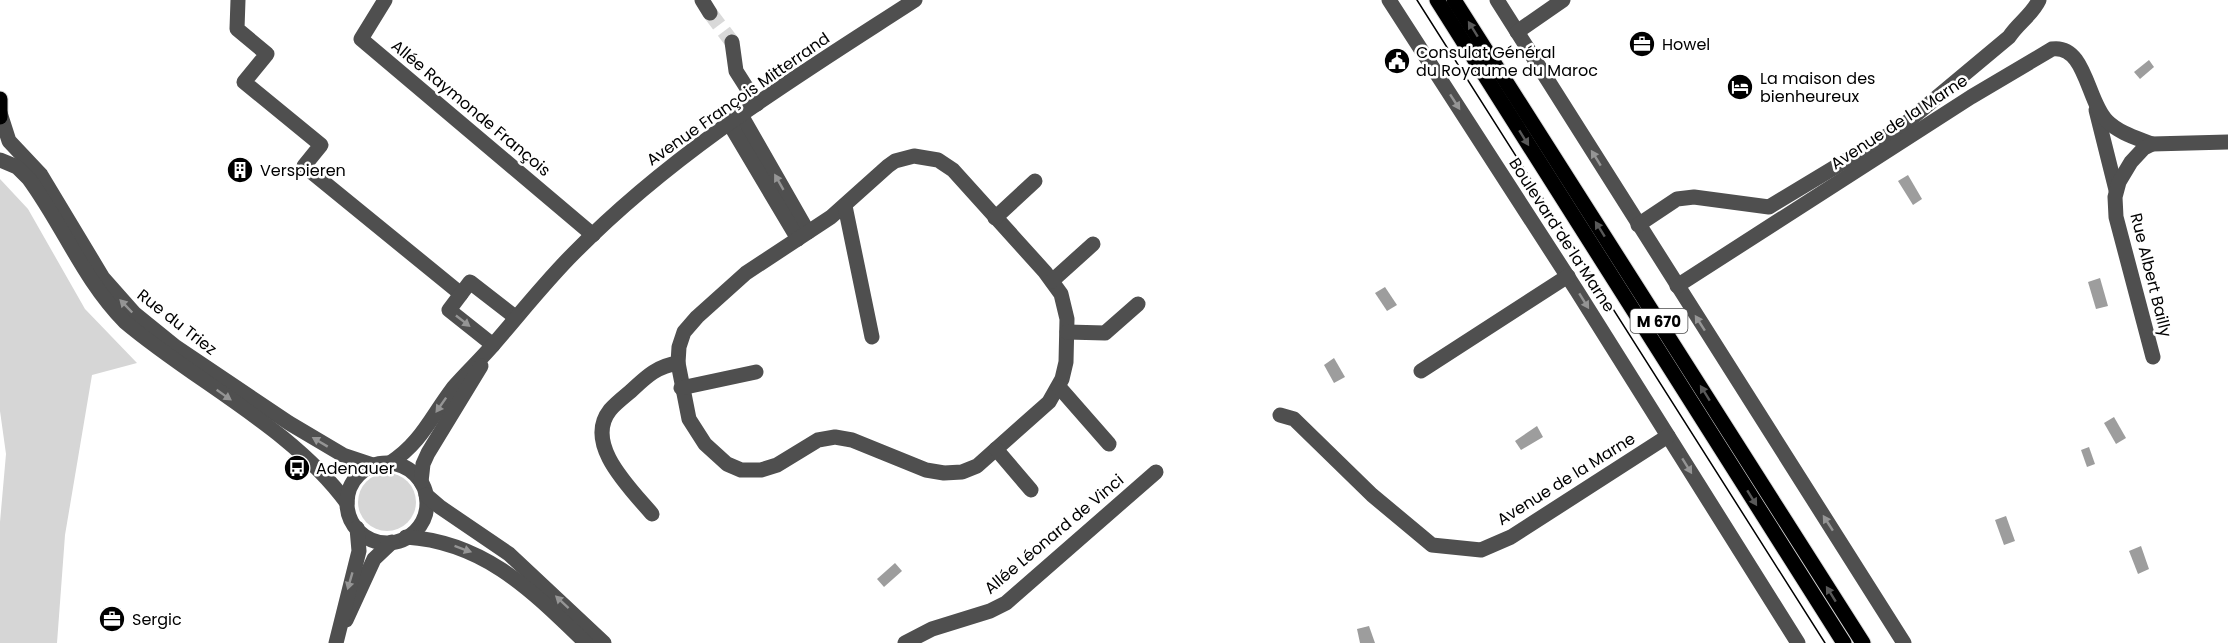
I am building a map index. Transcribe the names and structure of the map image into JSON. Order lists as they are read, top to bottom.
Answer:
{
  "streets": {
    "main road": ["Boulevard de la Marne", "M 670"],
    "street": [
      "Avenue François Mitterrand",
      "Allée Raymonde François",
      "Avenue de la Marne",
      "Rue Albert Bailly",
      "Rue du Triez",
      "Allée Léonard de Vinci"
    ]
  },
  "crossings": [
    ["Avenue François Mitterrand", "Allée Raymonde François"],
    ["Avenue François Mitterrand", "Rue du Triez"],
    ["Avenue de la Marne", "Boulevard de la Marne"]
  ],
  "places": {
    "office": ["Howel", "Sergic"],
    "public building": ["Consulat Général du Royaume du Maroc"],
    "hotel": ["La maison des bienheureux"],
    "building": ["Verspieren"],
    "bus stop": ["Adenauer"]
  }
}
